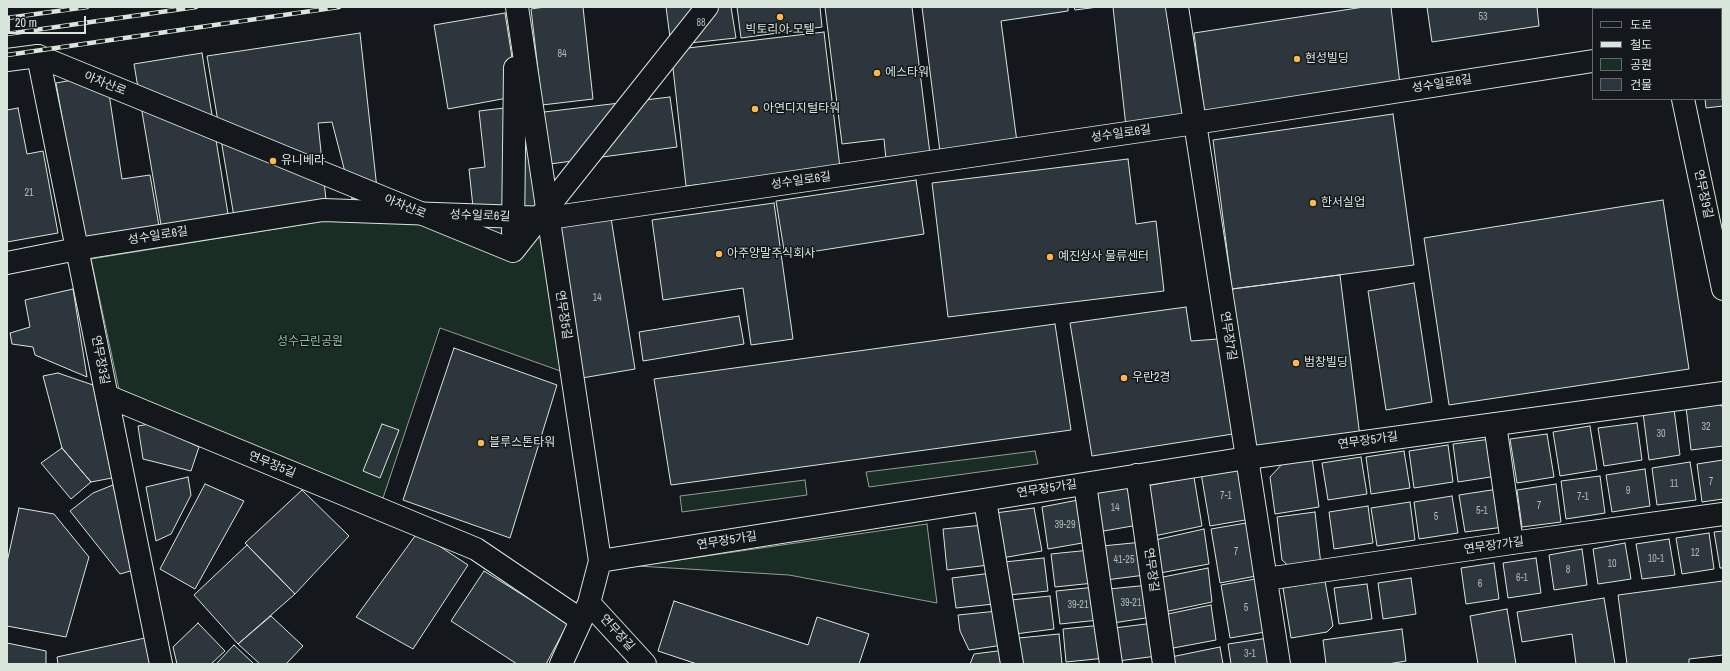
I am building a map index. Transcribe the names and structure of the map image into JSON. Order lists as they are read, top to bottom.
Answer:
{
  "streets": {
    "street": [
      "아차산로",
      "성수일로6길",
      "연무장9길",
      "연무장5길",
      "연무장7길",
      "연무장3길",
      "연무장5가길",
      "연무장7가길",
      "연무장길"
    ]
  },
  "crossings": [
    ["아차산로", "연무장5길"],
    ["아차산로", "연무장3길"],
    ["성수일로6길", "연무장5길"],
    ["성수일로6길", "연무장7길"],
    ["성수일로6길", "연무장3길"],
    ["연무장5길", "연무장3길"],
    ["연무장5길", "연무장5가길"],
    ["연무장5길", "연무장길"],
    ["연무장7길", "연무장5가길"],
    ["연무장7길", "연무장7가길"],
    ["연무장5가길", "연무장길"]
  ],
  "parks": ["성수근린공원"],
  "places": [
    "빅토리아 모텔",
    "현성빌딩",
    "에스타워",
    "아연디지털타워",
    "유니베라",
    "한서실업",
    "아주양말주식회사",
    "예진상사 물류센터",
    "범창빌딩",
    "우란2경",
    "블루스톤타워"
  ],
  "house_numbers": [
    "53",
    "88",
    "84",
    "21",
    "14",
    "32",
    "30",
    "7",
    "11",
    "9",
    "7-1",
    "7-1",
    "7",
    "14",
    "5-1",
    "5",
    "39-29",
    "7",
    "12",
    "10-1",
    "41-25",
    "10",
    "8",
    "6-1",
    "6",
    "39-21",
    "39-21",
    "5",
    "3-1"
  ],
  "legend": [
    "도로",
    "철도",
    "공원",
    "건물"
  ],
  "scale_bar": "20 m"
}
